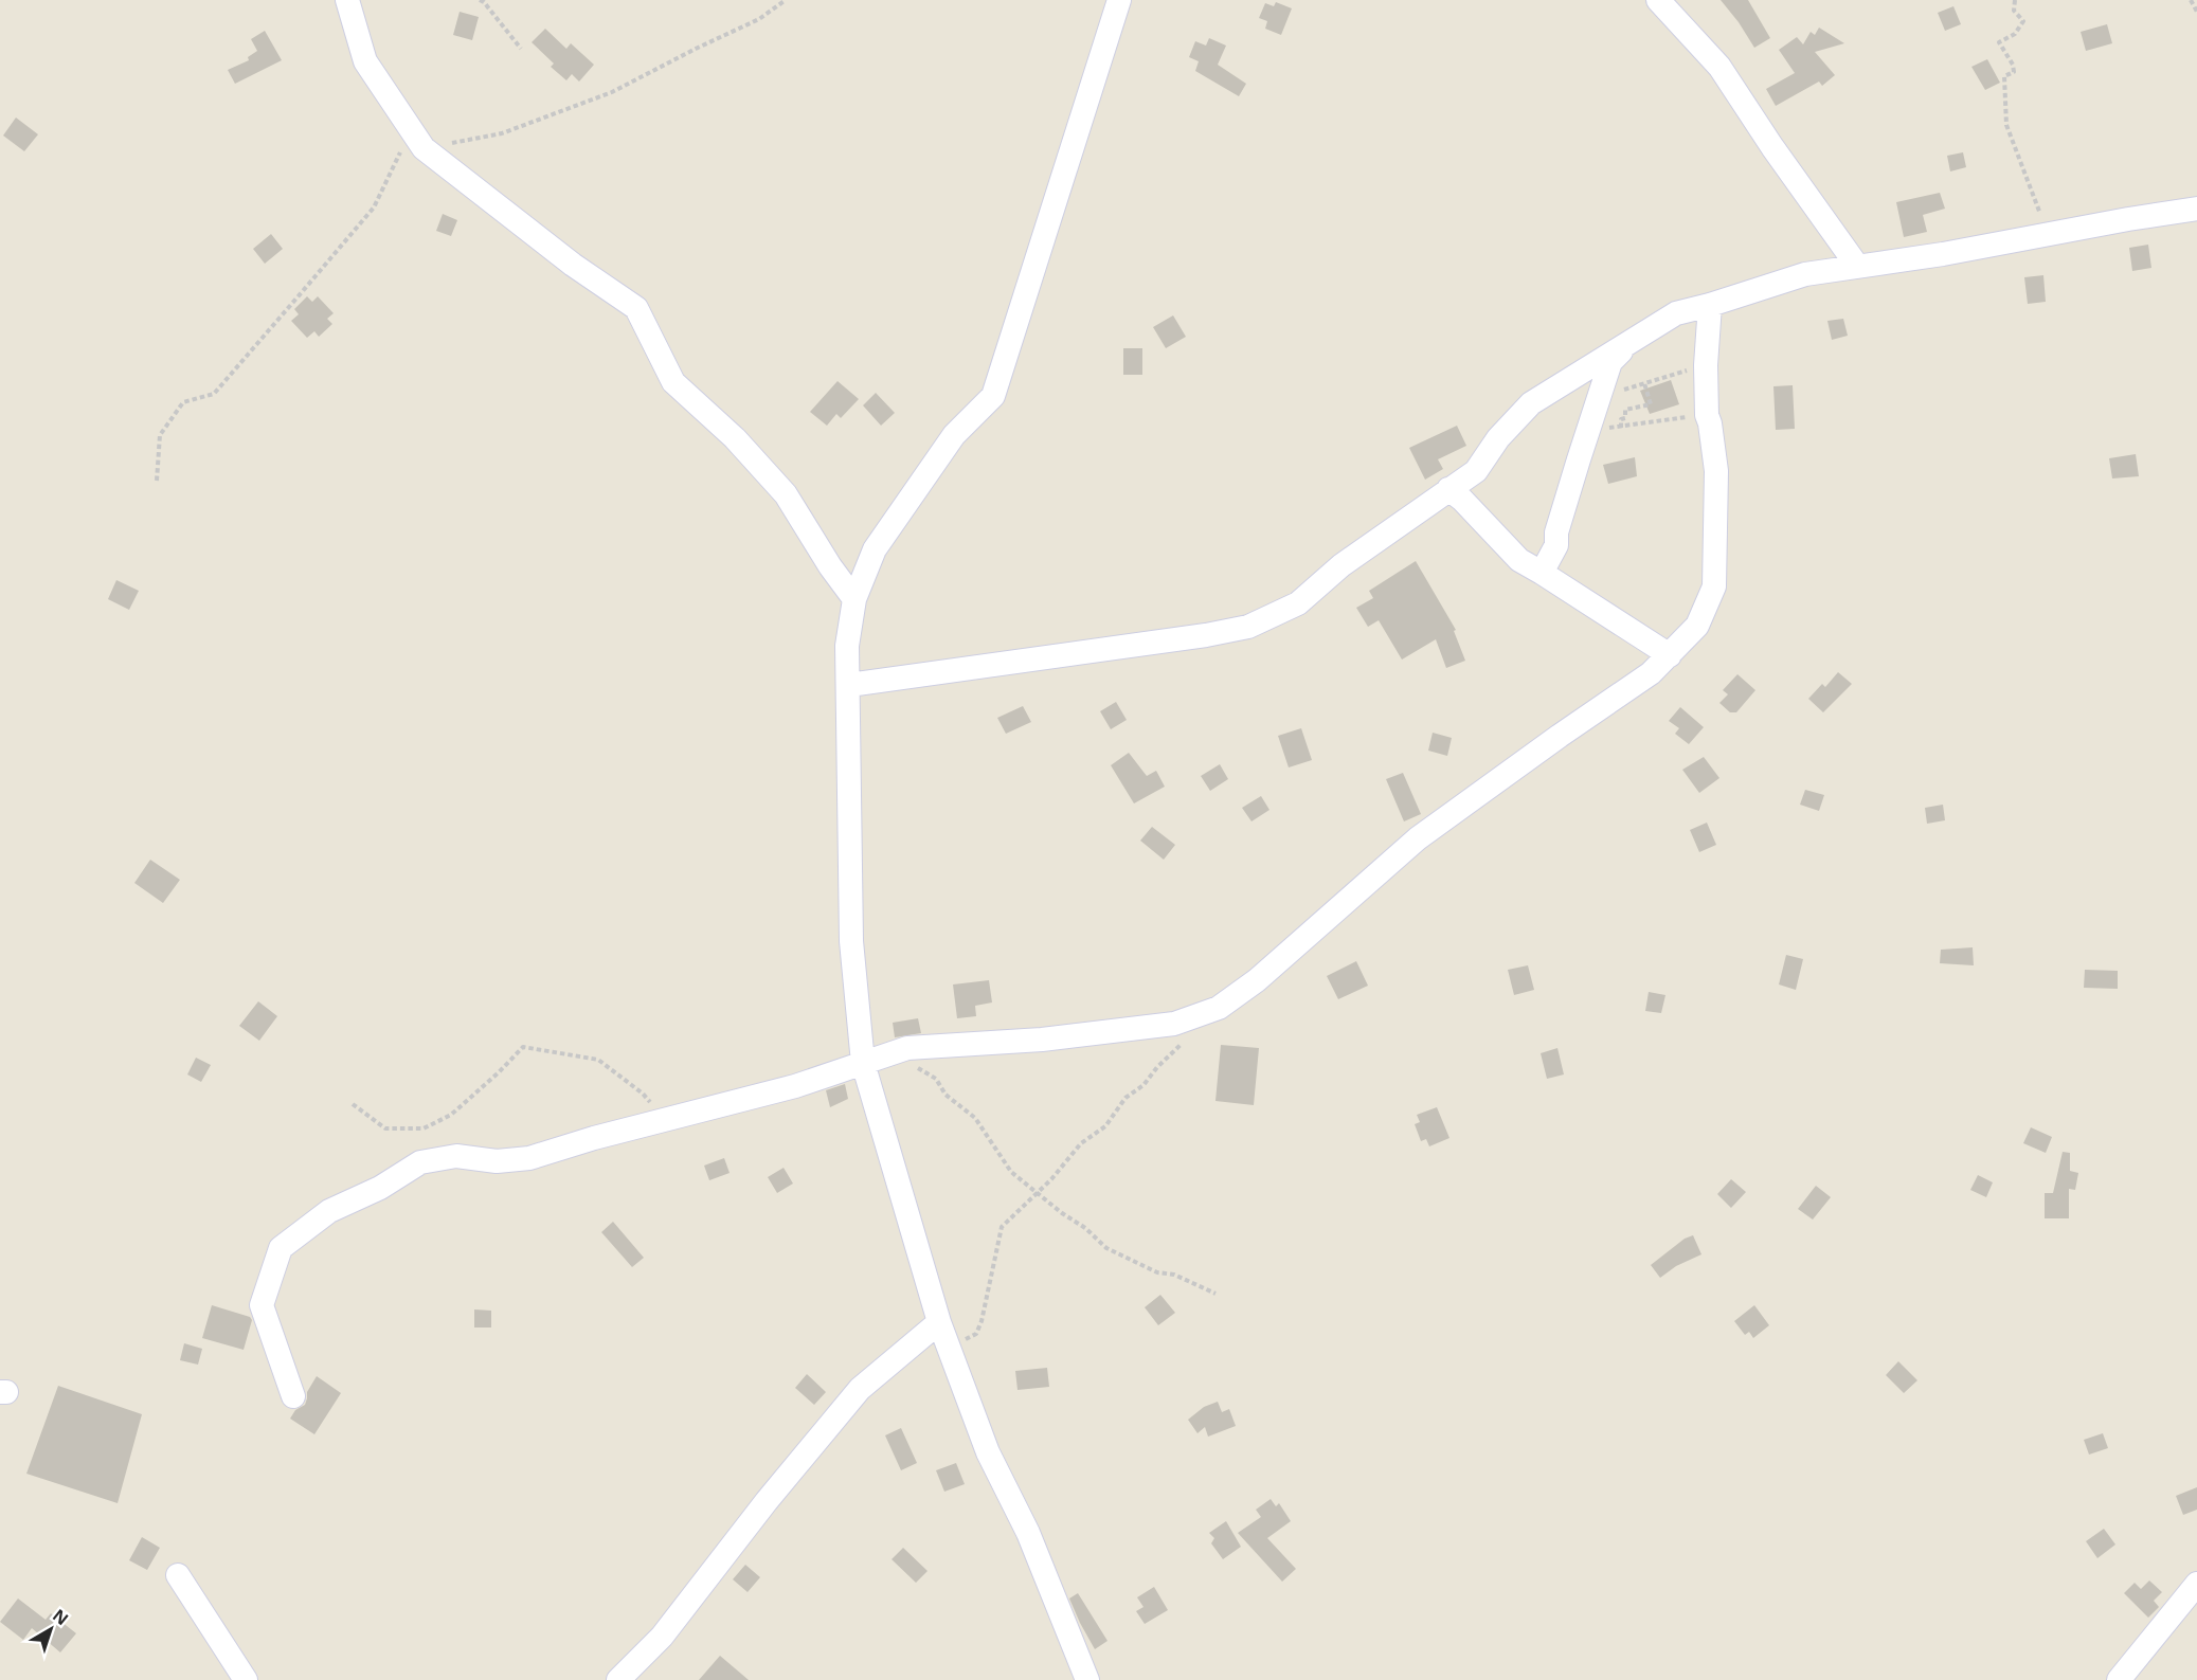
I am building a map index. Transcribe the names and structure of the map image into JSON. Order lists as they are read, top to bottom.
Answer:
{
  "north": "top right"
}
